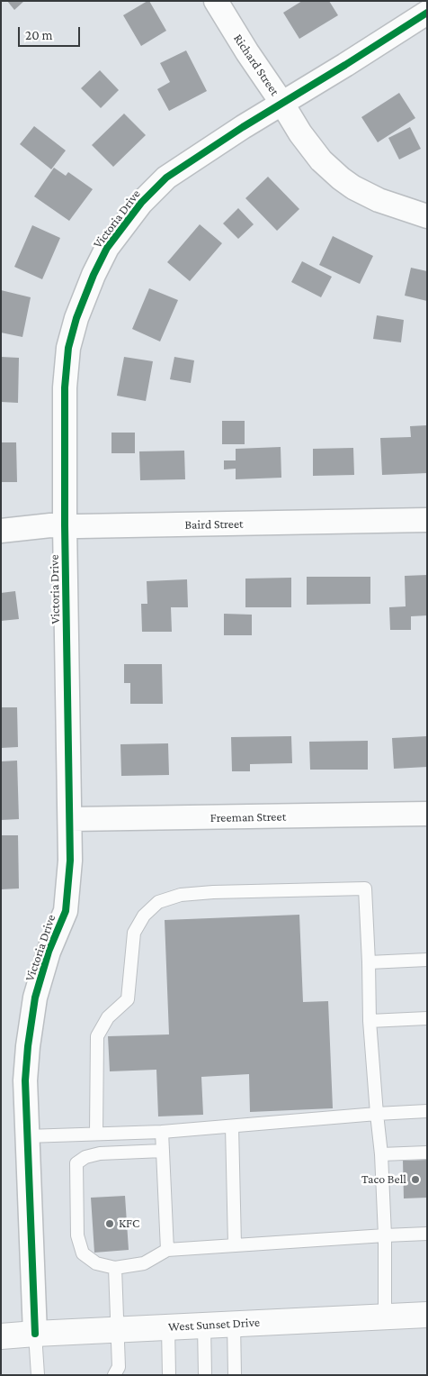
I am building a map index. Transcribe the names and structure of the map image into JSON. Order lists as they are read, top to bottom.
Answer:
{
  "streets": {
    "main road": ["West Sunset Drive"],
    "street": [
      "Richard Street",
      "Victoria Drive",
      "Baird Street",
      "Freeman Street"
    ]
  },
  "crossings": [
    ["Richard Street", "Victoria Drive"],
    ["Victoria Drive", "Baird Street"],
    ["Victoria Drive", "Freeman Street"],
    ["Victoria Drive", "West Sunset Drive"]
  ],
  "places": ["Taco Bell", "KFC"],
  "scale_bar": "20 m"
}
